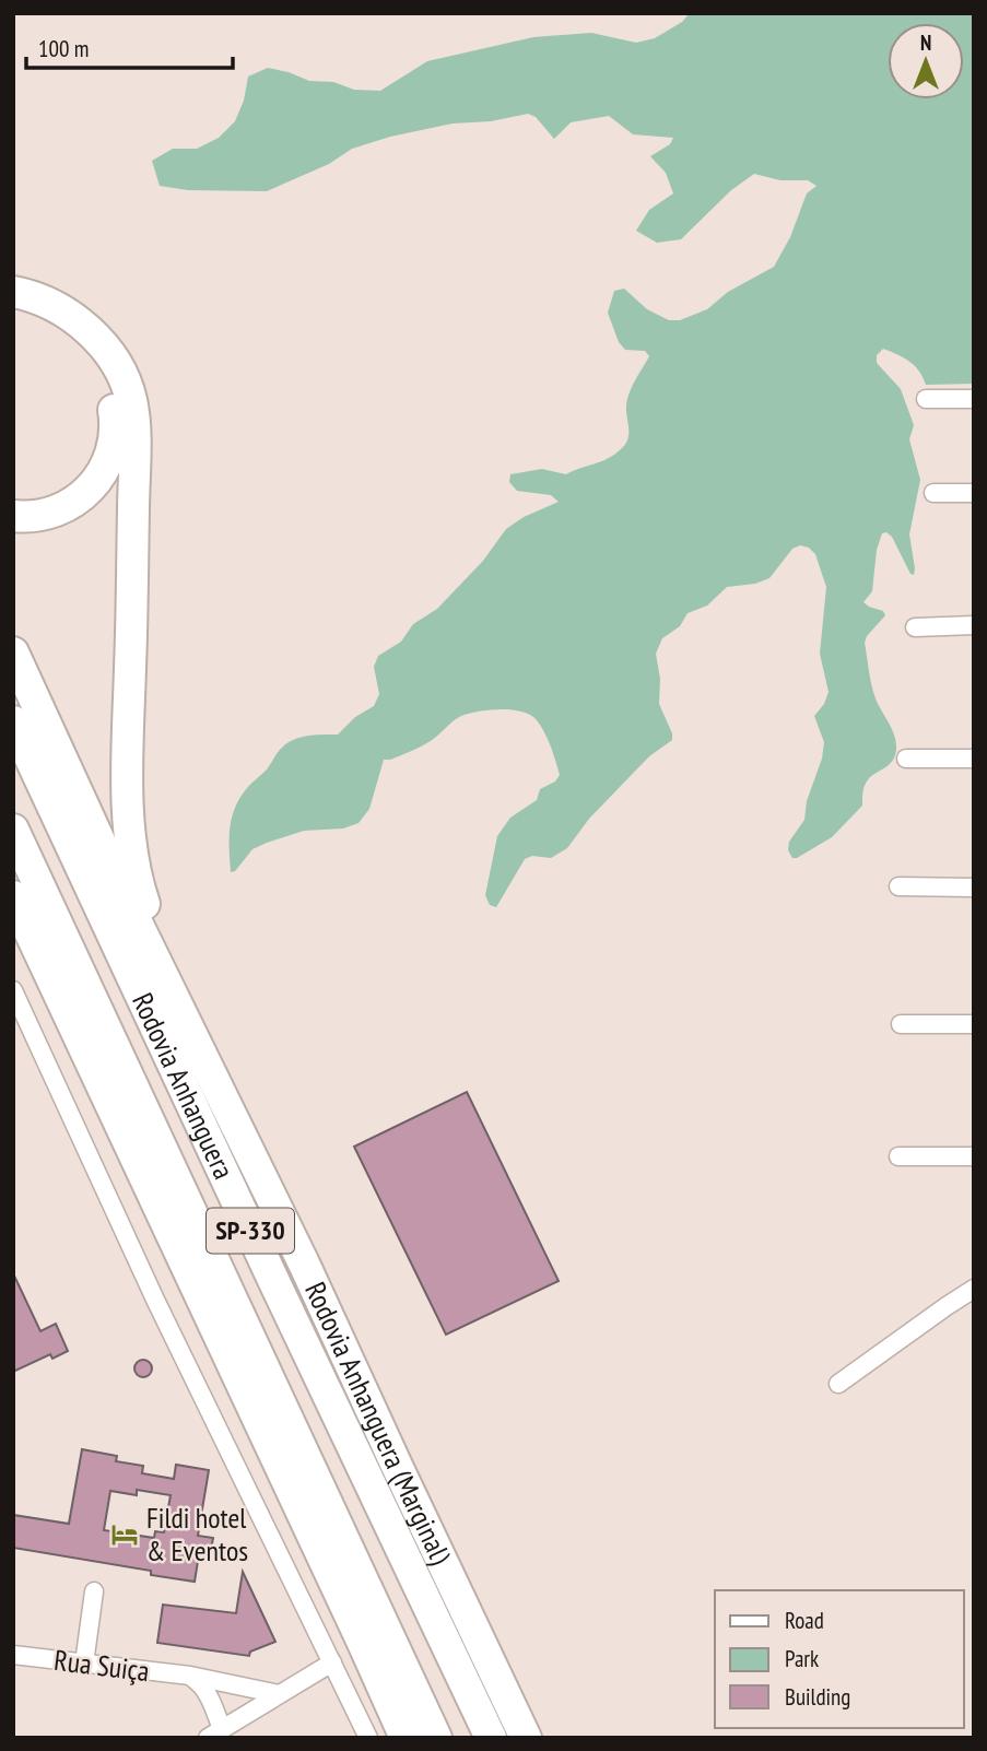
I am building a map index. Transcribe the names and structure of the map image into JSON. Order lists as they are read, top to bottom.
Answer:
{
  "streets": {
    "highway": ["Rodovia Anhanguera", "SP-330", "Rodovia Anhanguera (Marginal)"],
    "street": ["Rua Suiça"]
  },
  "places": {
    "hotel": ["Fildi hotel & Eventos"]
  },
  "legend": ["Road", "Park", "Building"],
  "scale_bar": "100 m",
  "north": "top"
}
